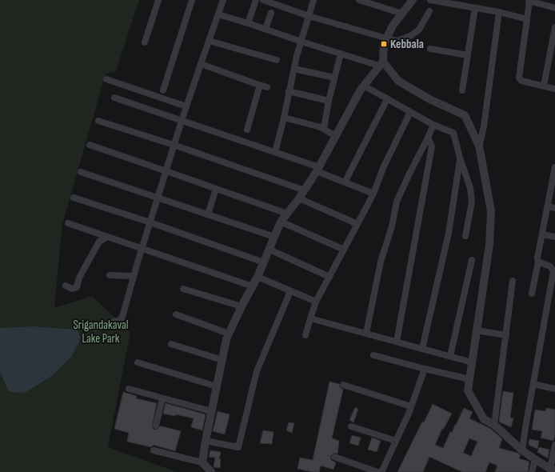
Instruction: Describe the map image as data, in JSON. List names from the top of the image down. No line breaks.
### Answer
{"parks":["Srigandakaval Lake Park"],"places":{"transit":["Kebbala"]}}
